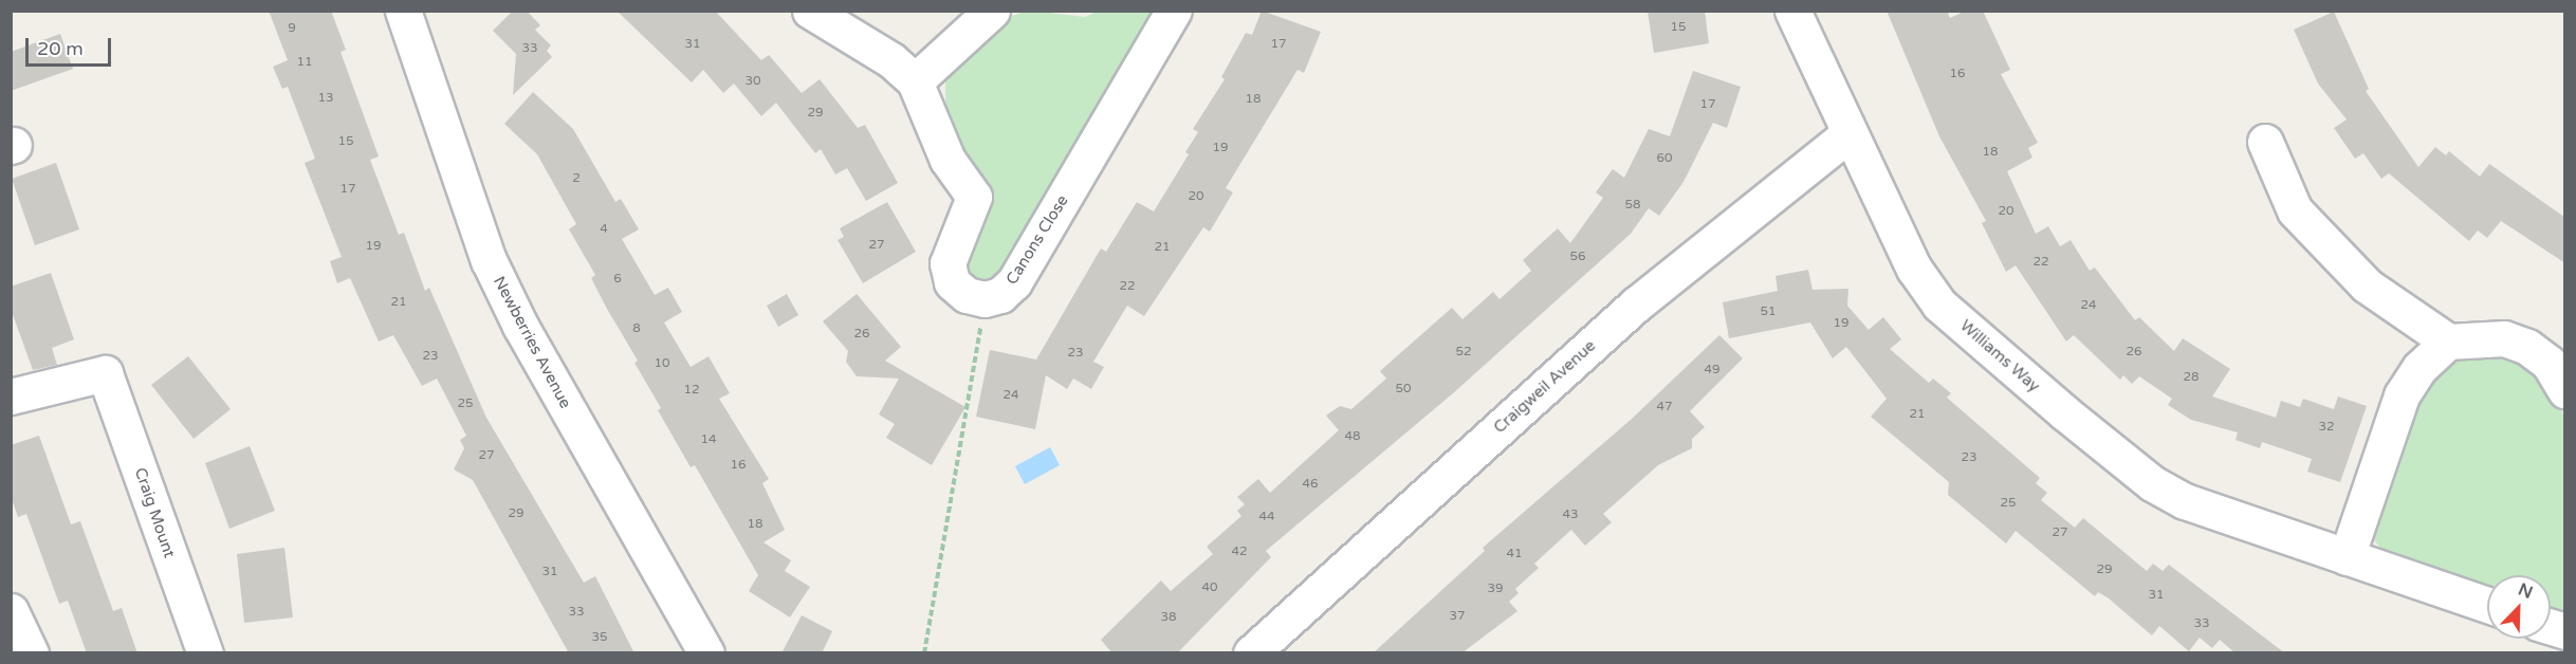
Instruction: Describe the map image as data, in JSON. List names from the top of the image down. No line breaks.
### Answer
{"streets":{"street":["Canons Close","Newberries Avenue","Williams Way","Craigweil Avenue","Craig Mount"]},"crossings":[["Williams Way","Craigweil Avenue"]],"house_numbers":["15","9","31","17","33","11","16","30","13","18","17","29","15","19","18","60","2","17","20","58","20","4","27","19","21","56","22","6","22","21","24","51","19","8","26","52","26","23","23","10","49","28","50","12","24","25","47","21","32","48","14","27","23","16","46","25","29","43","44","18","27","42","41","29","31","40","39","31","33","37","38","33","35"],"scale_bar":"20 m","north":"top right"}
